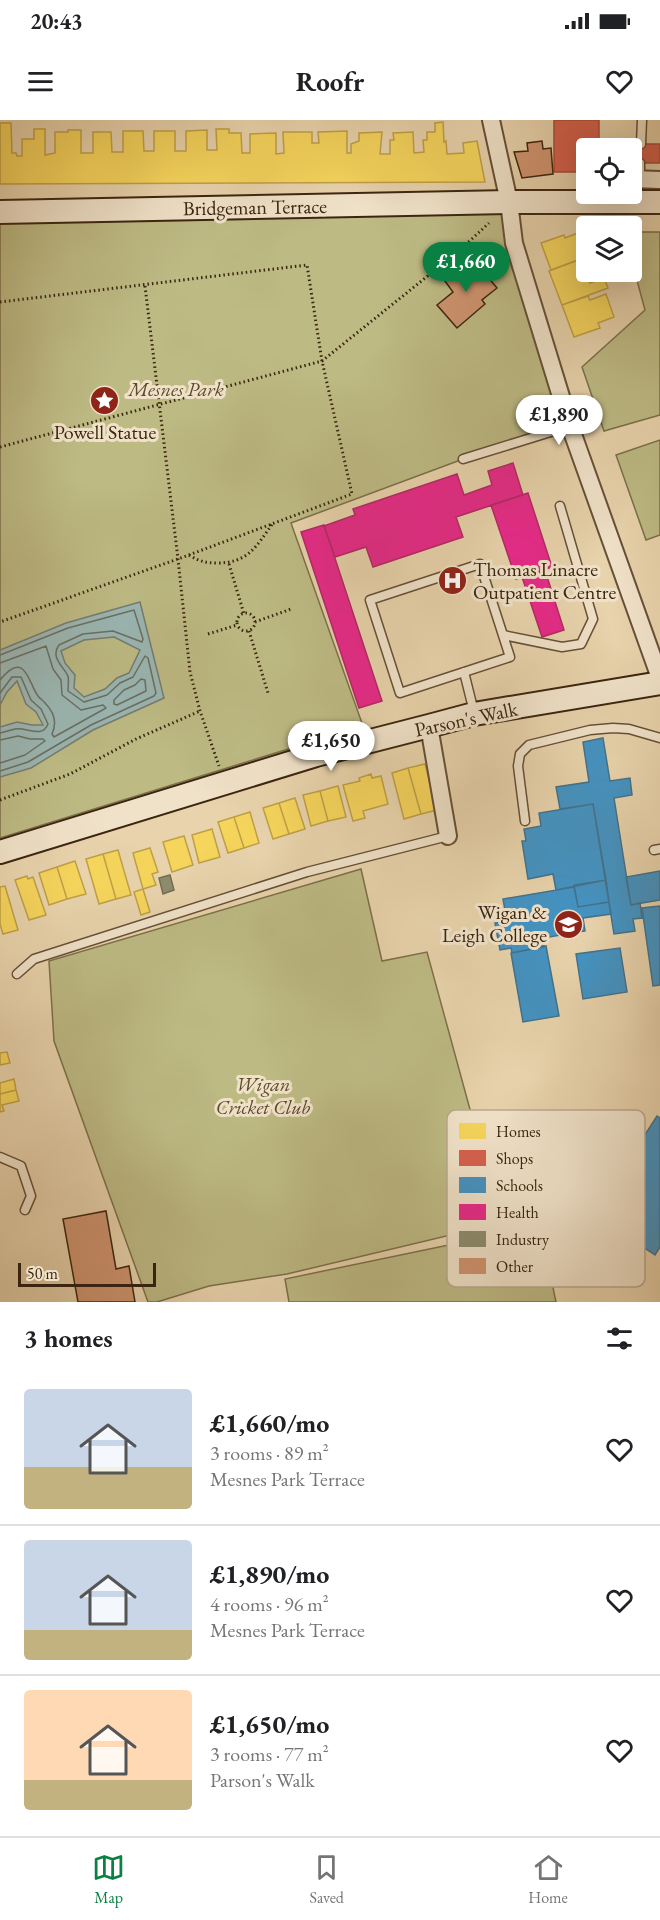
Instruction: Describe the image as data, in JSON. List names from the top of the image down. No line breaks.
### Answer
{"streets":{"main road":["Bridgeman Terrace","Parson's Walk"]},"parks":["Mesnes Park","Wigan Cricket Club"],"places":{"place":["Powell Statue"],"hospital":["Thomas Linacre Outpatient Centre"],"school or university":["Wigan & Leigh College"]},"legend":["Homes","Shops","Schools","Health","Industry","Other"],"scale_bar":"50 m","page":{"status":"20:43","header":"Roofr","price":["£1,660","£1,890","£1,650"],"scale":"50 m","heading":"3 homes","list":[{"name":"£1,660/mo","note":"3 rooms · 89 m² · Mesnes Park Terrace"},{"name":"£1,890/mo","note":"4 rooms · 96 m² · Mesnes Park Terrace"},{"name":"£1,650/mo","note":"3 rooms · 77 m² · Parson's Walk"}],"tabs":["Map","Saved","Home"]}}
